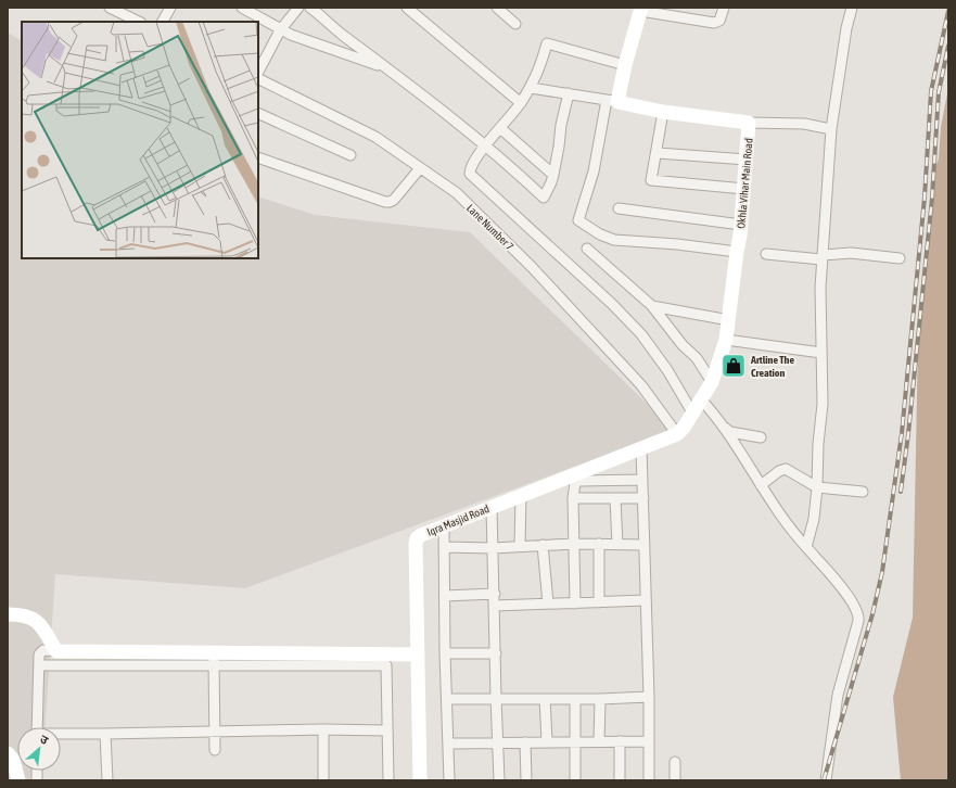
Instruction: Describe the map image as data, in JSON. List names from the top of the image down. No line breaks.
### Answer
{"streets":{"street":["Okhla Vihar Main Road","Lane Number 7","Iqra Masjid Road"]},"crossings":[["Okhla Vihar Main Road","Lane Number 7"],["Okhla Vihar Main Road","Iqra Masjid Road"],["Lane Number 7","Iqra Masjid Road"]],"places":{"shop":["Artline The Creation"]},"north":"top right"}
